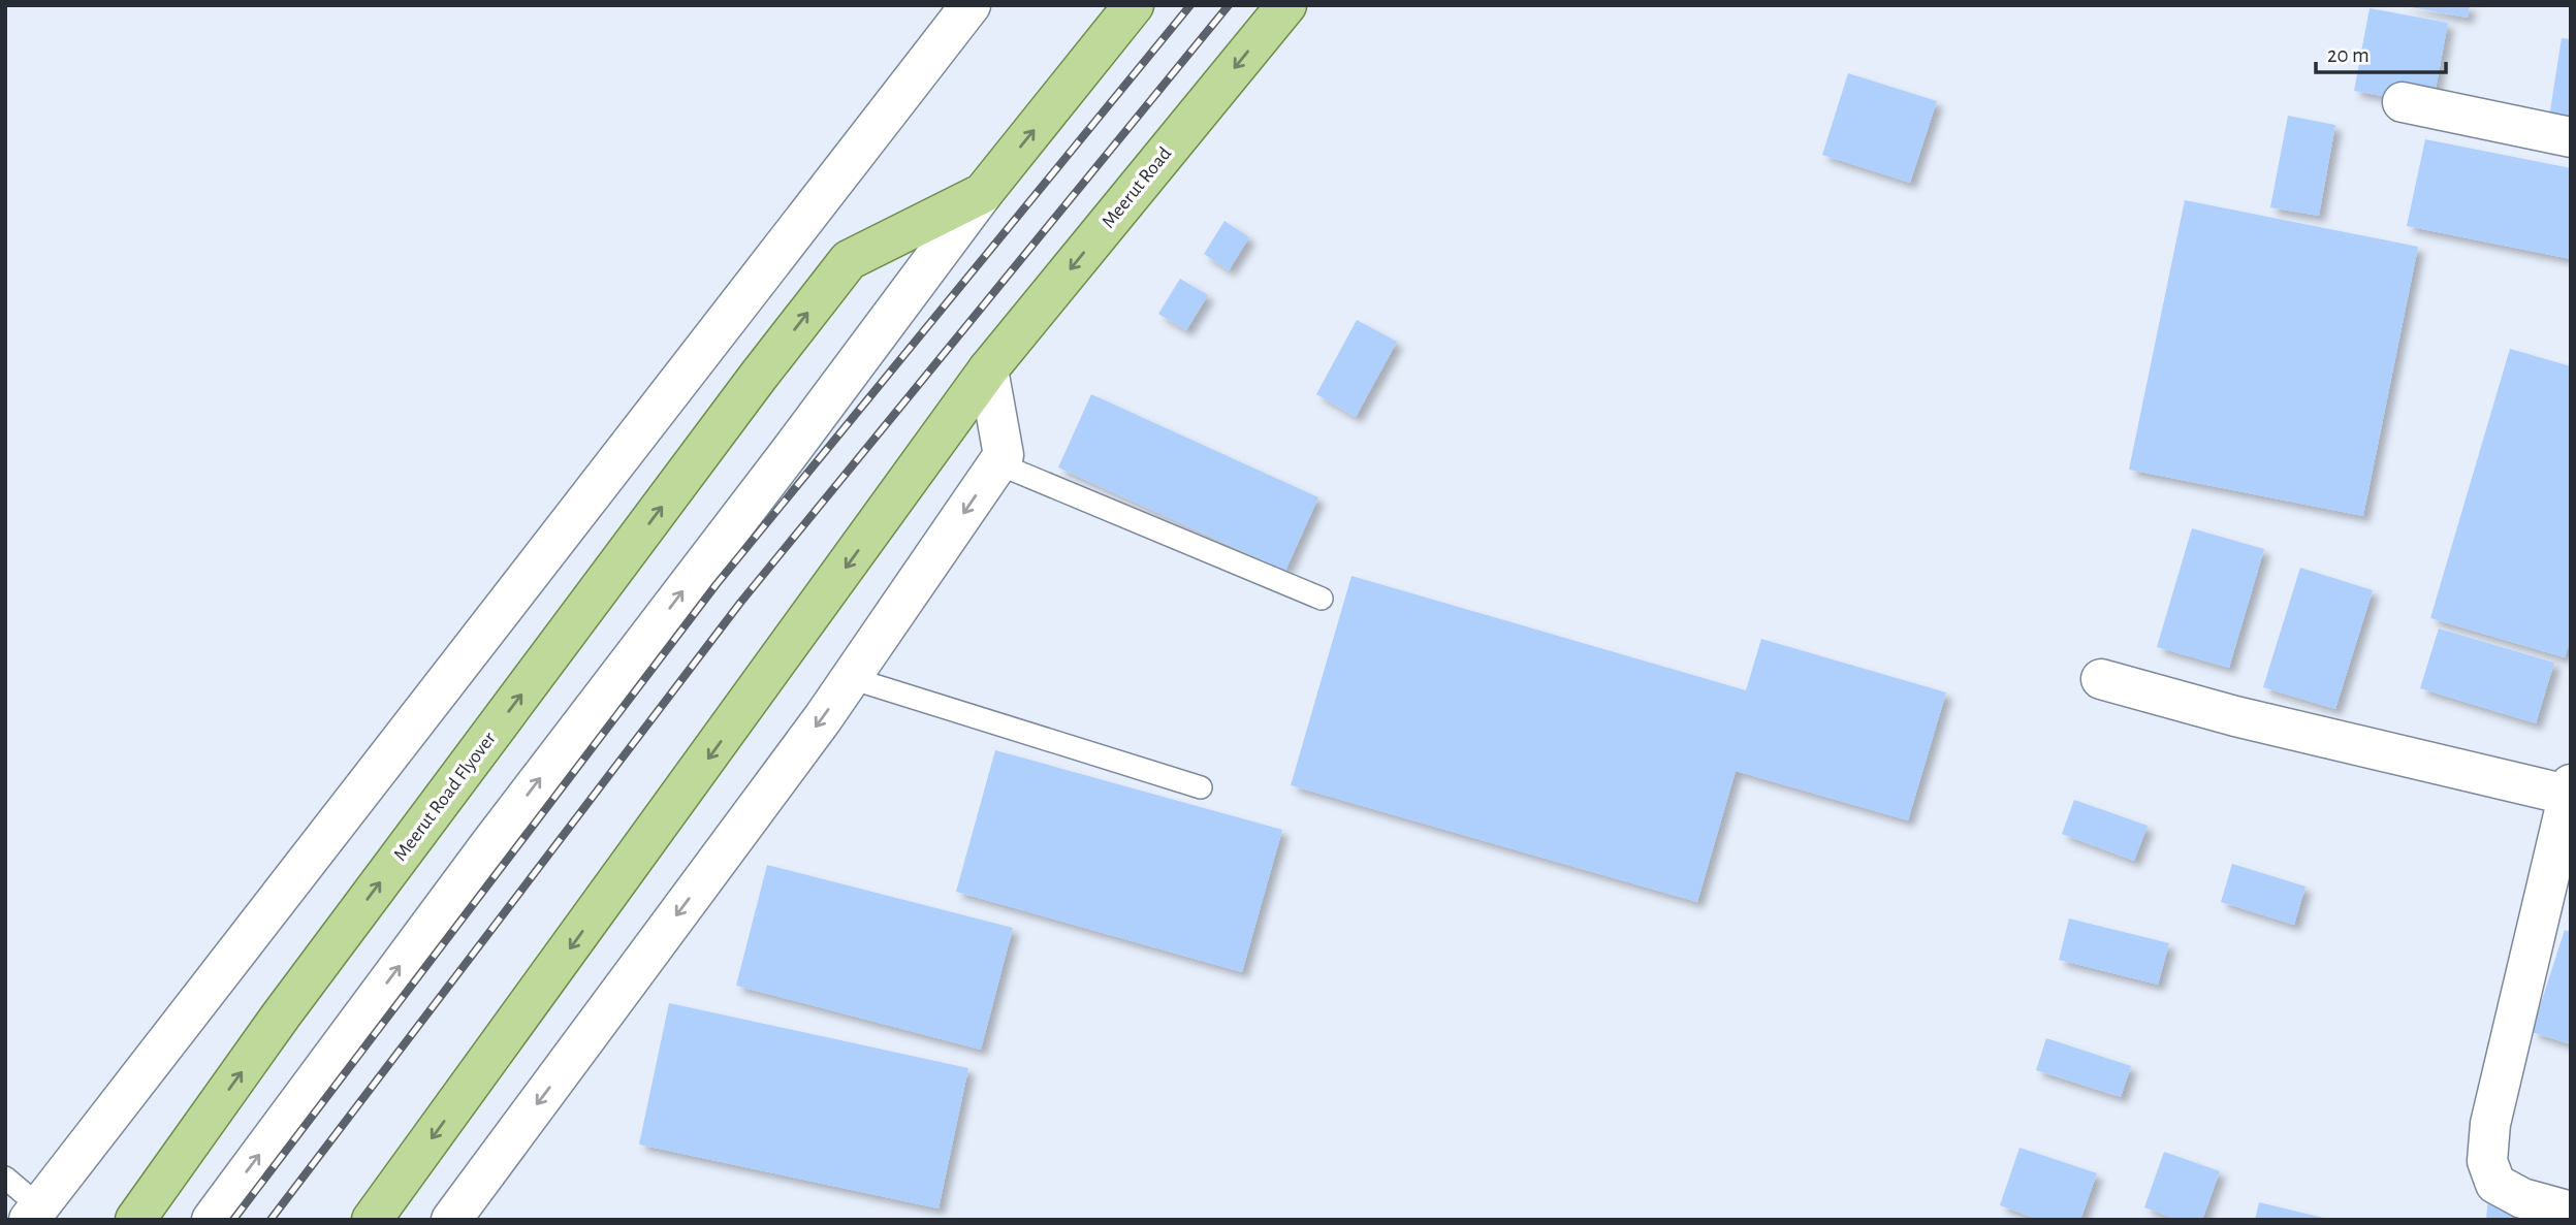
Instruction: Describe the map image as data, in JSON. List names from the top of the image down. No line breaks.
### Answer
{"streets":{"main road":["Meerut Road","Meerut Road Flyover"]},"one_way":["Meerut Road","Meerut Road Flyover"],"scale_bar":"20 m"}
